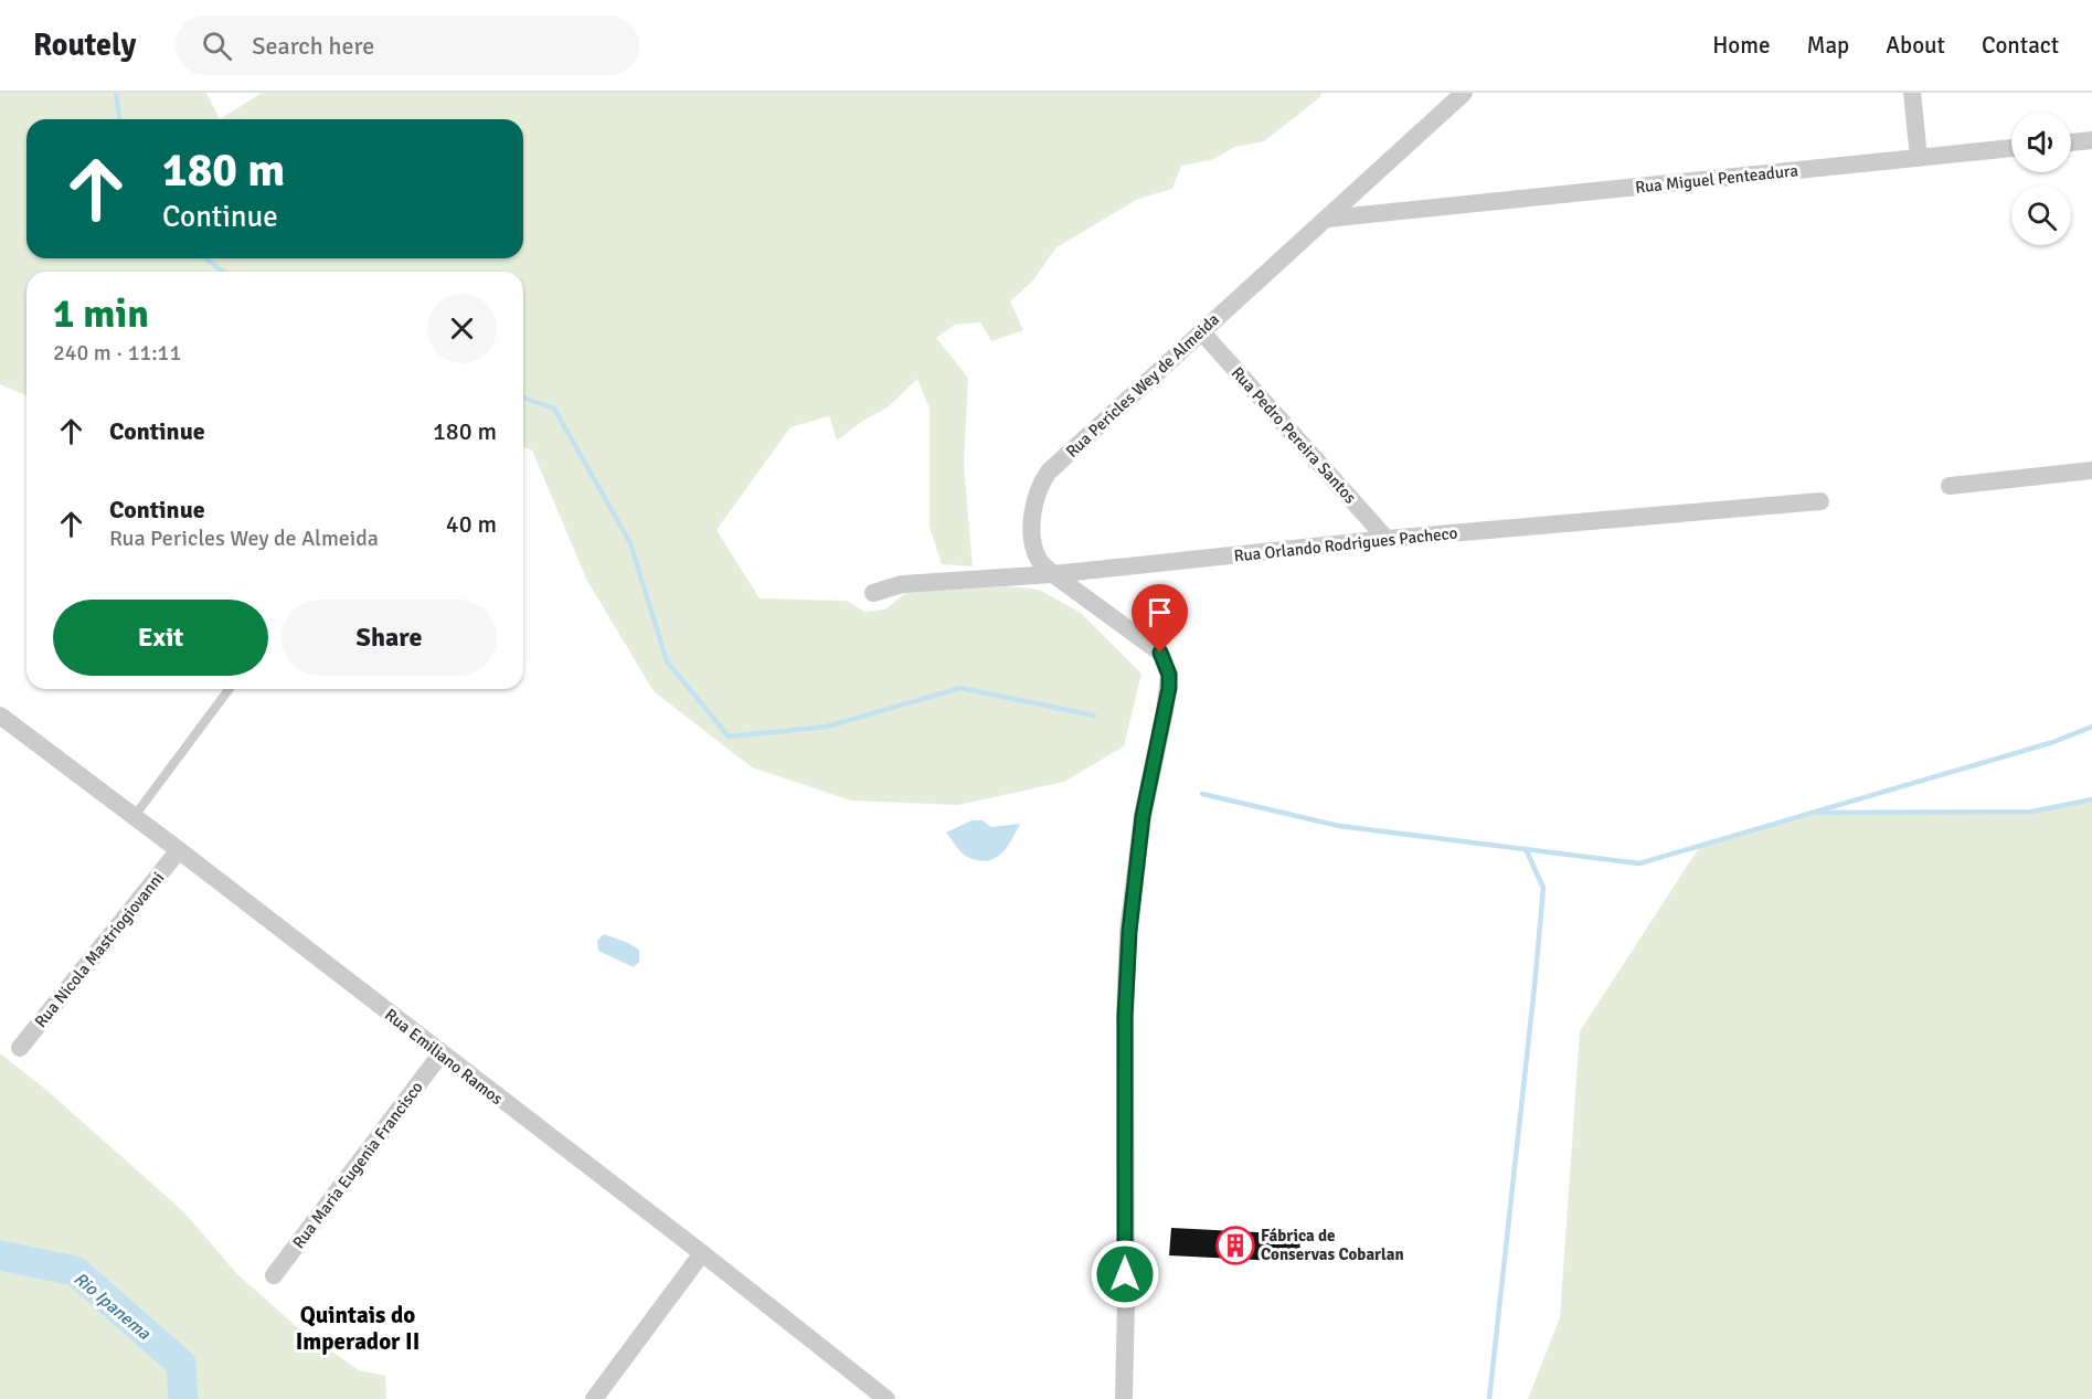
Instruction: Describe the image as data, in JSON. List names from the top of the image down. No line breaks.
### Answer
{"streets":{"street":["Rua Miguel Penteadura","Rua Pericles Wey de Almeida","Rua Pedro Pereira Santos","Rua Orlando Rodrigues Pacheco","Rua Nicola Mastriogiovanni","Rua Emiliano Ramos","Rua Maria Eugenia Francisco"]},"crossings":[["Rua Miguel Penteadura","Rua Pericles Wey de Almeida"],["Rua Pericles Wey de Almeida","Rua Pedro Pereira Santos"],["Rua Pericles Wey de Almeida","Rua Orlando Rodrigues Pacheco"],["Rua Pedro Pereira Santos","Rua Orlando Rodrigues Pacheco"],["Rua Nicola Mastriogiovanni","Rua Emiliano Ramos"],["Rua Emiliano Ramos","Rua Maria Eugenia Francisco"]],"districts":["Quintais do Imperador II"],"water":["Rio Ipanema"],"places":{"building":["Fábrica de Conservas Cobarlan"]},"page":{"header":"Routely","search":"Search here","nav":["Home","Map","About","Contact"],"turn":["180 m","Continue"],"heading":["1 min","240 m · 11:11"],"list":[{"name":"Continue","value":"180 m"},{"name":"Continue","note":"Rua Pericles Wey de Almeida","value":"40 m"}],"buttons":["Exit","Share"]}}
